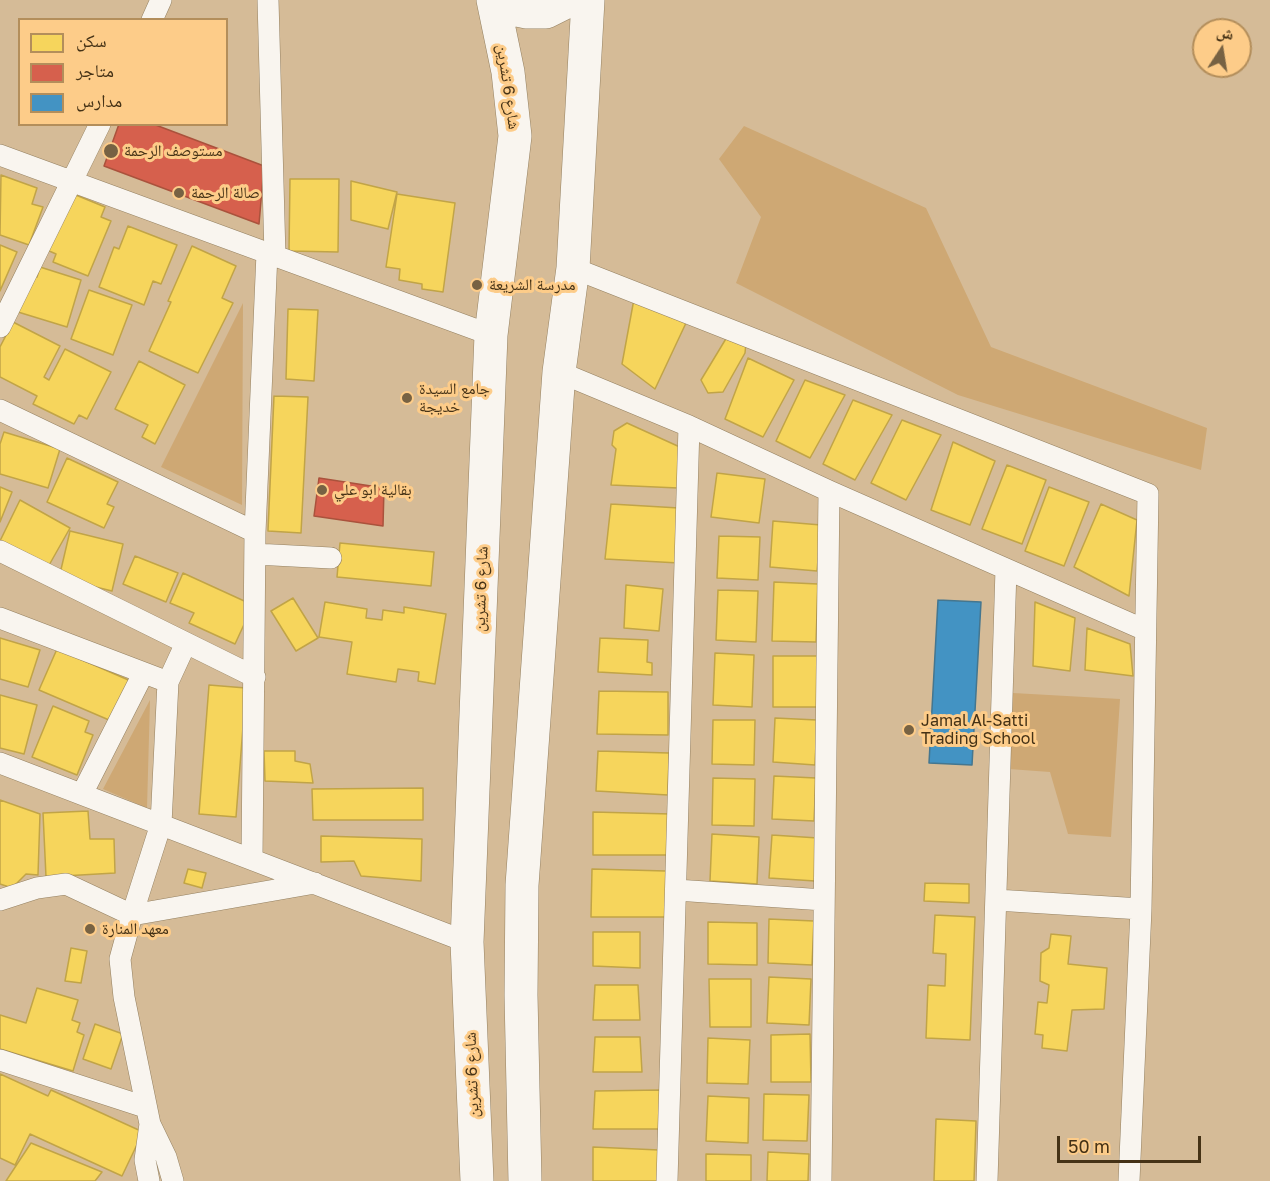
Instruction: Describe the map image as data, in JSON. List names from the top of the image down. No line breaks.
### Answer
{"streets":{"main road":["شارع 6 تشرين"]},"places":["مستوصف الرحمة","صالة الرحمة","مدرسة الشريعة","جامع السيدة خديجة","بقالية ابو علي","Jamal Al-Satti Trading School","معهد المنارة"],"legend":["سكن","متاجر","مدارس"],"scale_bar":"50 m","north":"top"}
